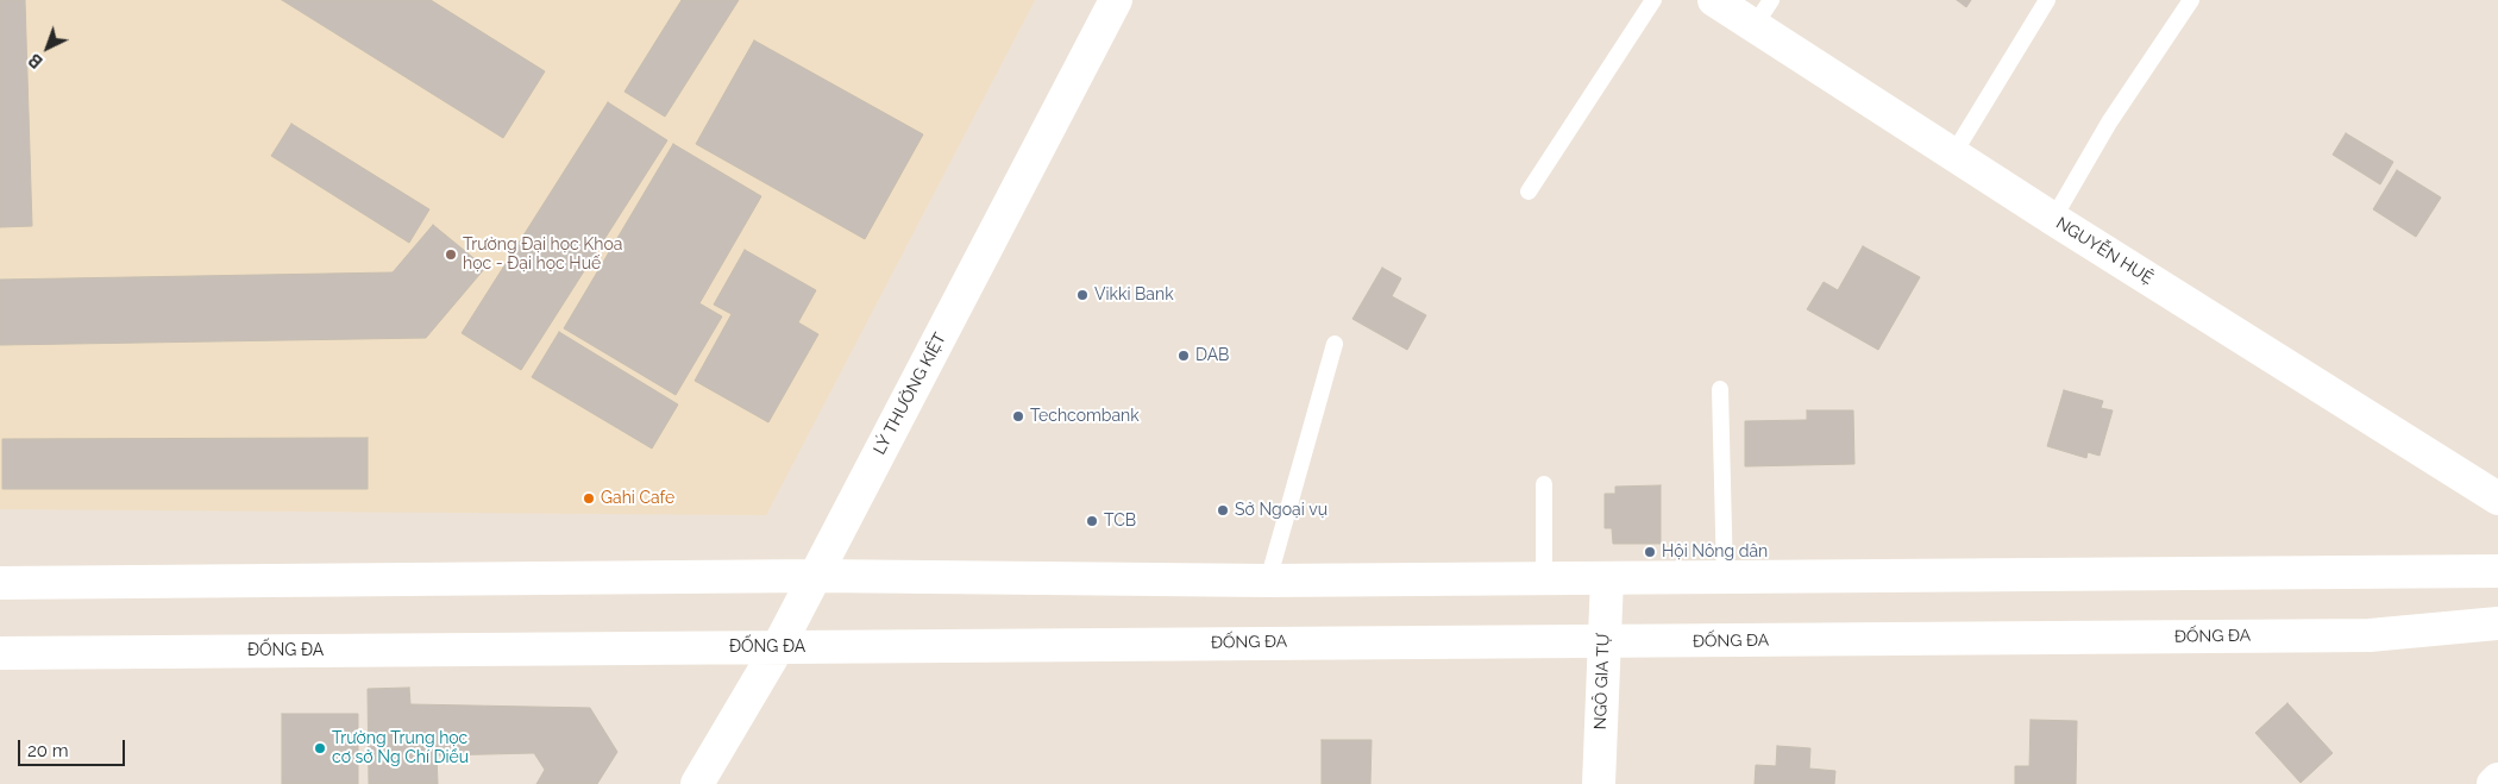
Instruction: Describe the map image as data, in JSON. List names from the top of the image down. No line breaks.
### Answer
{"streets":{"street":["NGUYỄN HUỆ","LÝ THƯỜNG KIỆT","ĐỐNG ĐA","NGÔ GIA TỰ"]},"crossings":[["LÝ THƯỜNG KIỆT","ĐỐNG ĐA"],["ĐỐNG ĐA","NGÔ GIA TỰ"]],"places":["Trường Đại học Khoa học - Đại học Huế","Vikki Bank","DAB","Techcombank","Gahi Cafe","Sở Ngoại vụ","TCB","Hội Nông dân","Trường Trung học cơ sở Ng Chí Diểu"],"scale_bar":"20 m","north":"bottom left"}
